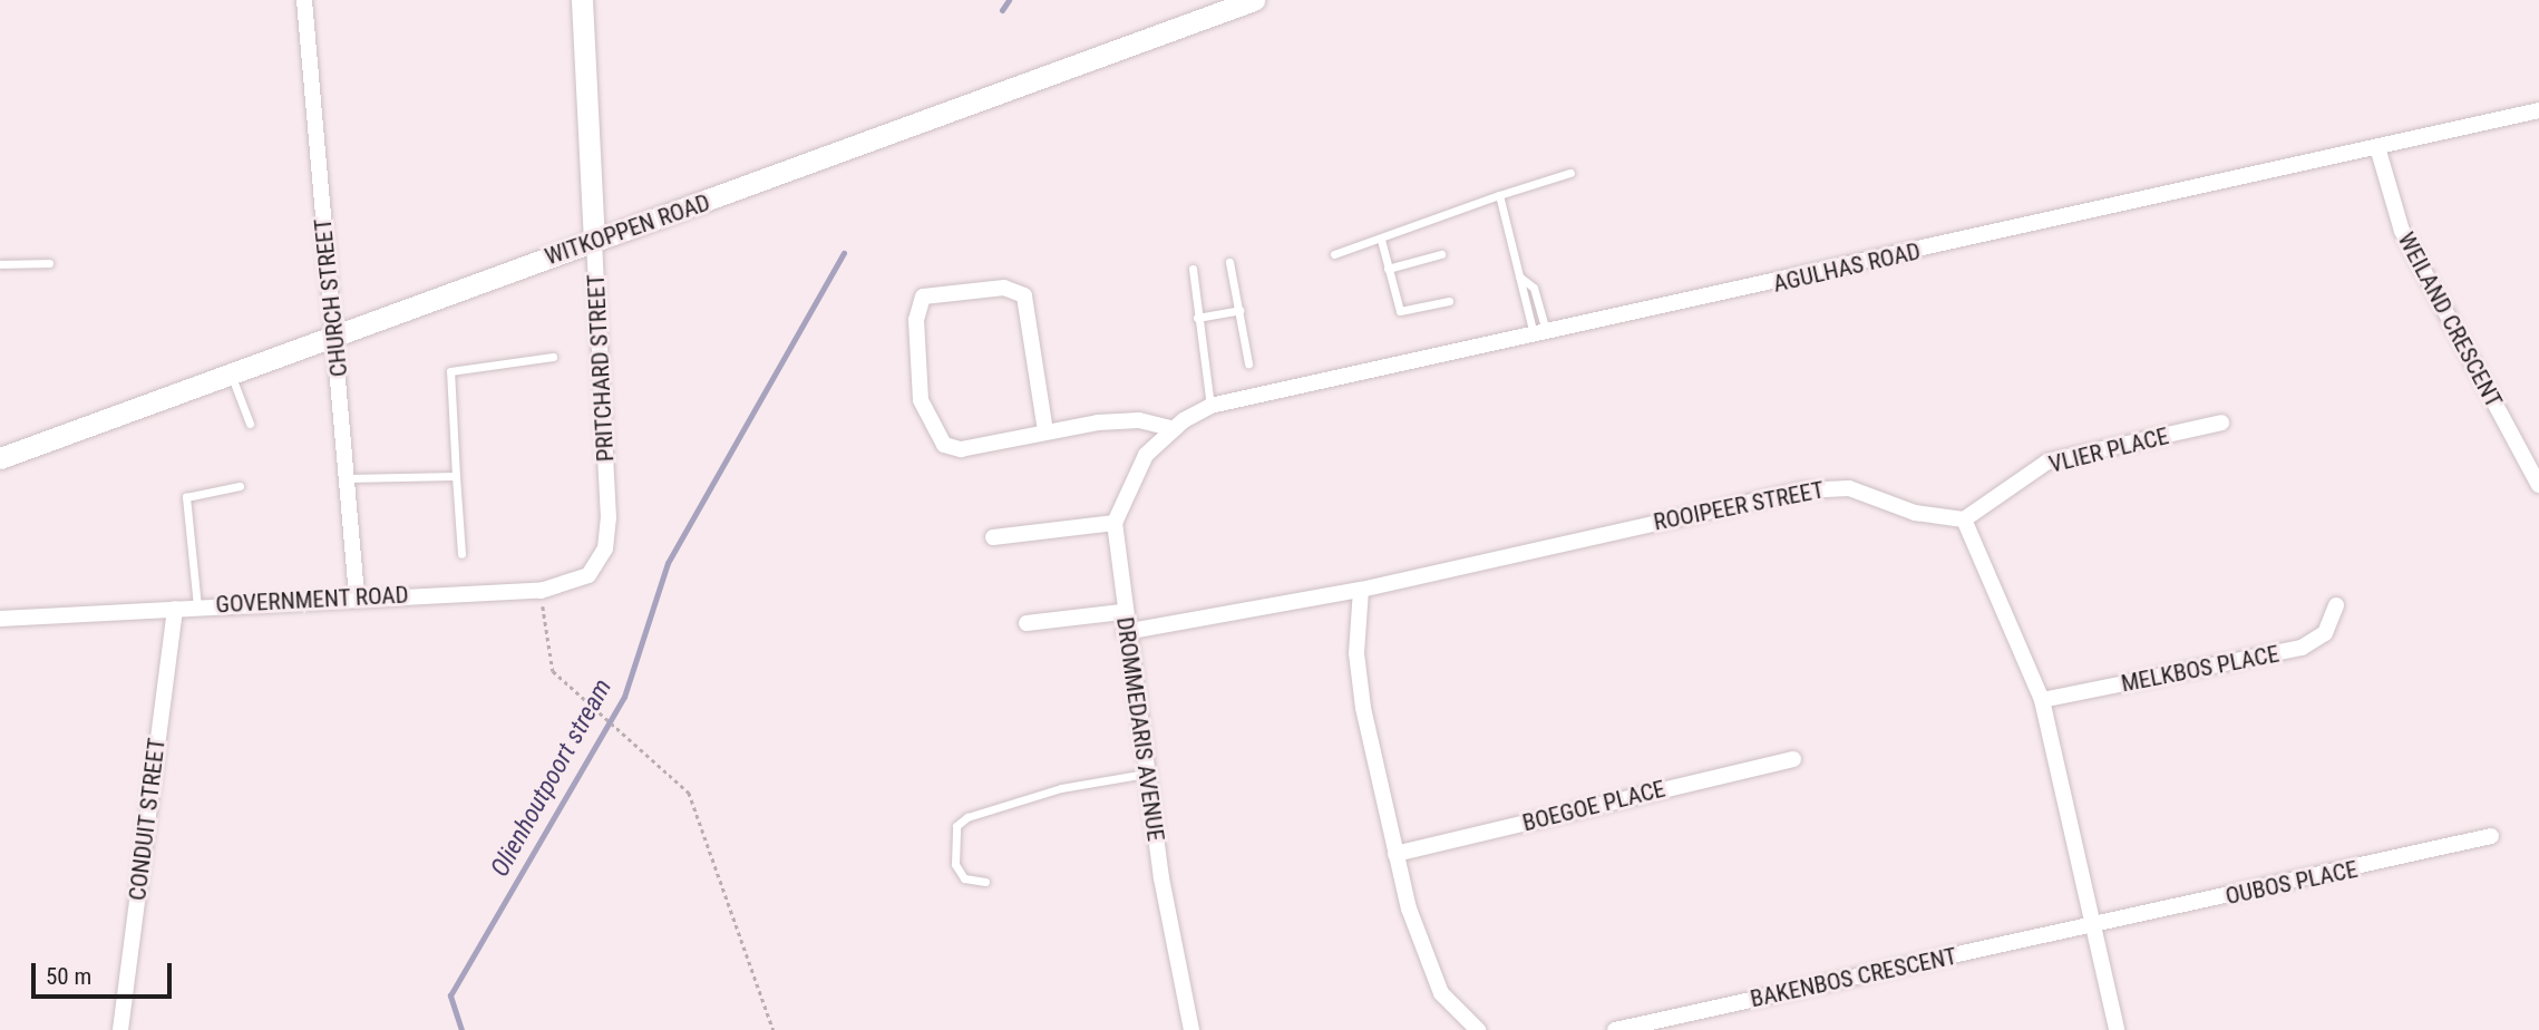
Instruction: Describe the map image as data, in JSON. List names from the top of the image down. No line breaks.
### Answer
{"streets":{"main road":["WITKOPPEN ROAD","PRITCHARD STREET"],"street":["AGULHAS ROAD","CHURCH STREET","WEILAND CRESCENT","VLIER PLACE","ROOIPEER STREET","GOVERNMENT ROAD","MELKBOS PLACE","DROMMEDARIS AVENUE","BOEGOE PLACE","CONDUIT STREET","OUBOS PLACE","BAKENBOS CRESCENT"]},"crossings":[["WITKOPPEN ROAD","CHURCH STREET"],["WITKOPPEN ROAD","PRITCHARD STREET"],["AGULHAS ROAD","WEILAND CRESCENT"],["AGULHAS ROAD","DROMMEDARIS AVENUE"],["CHURCH STREET","GOVERNMENT ROAD"],["PRITCHARD STREET","GOVERNMENT ROAD"],["VLIER PLACE","ROOIPEER STREET"],["ROOIPEER STREET","DROMMEDARIS AVENUE"],["GOVERNMENT ROAD","CONDUIT STREET"],["OUBOS PLACE","BAKENBOS CRESCENT"]],"water":["Olienhoutpoort stream"],"scale_bar":"50 m"}
